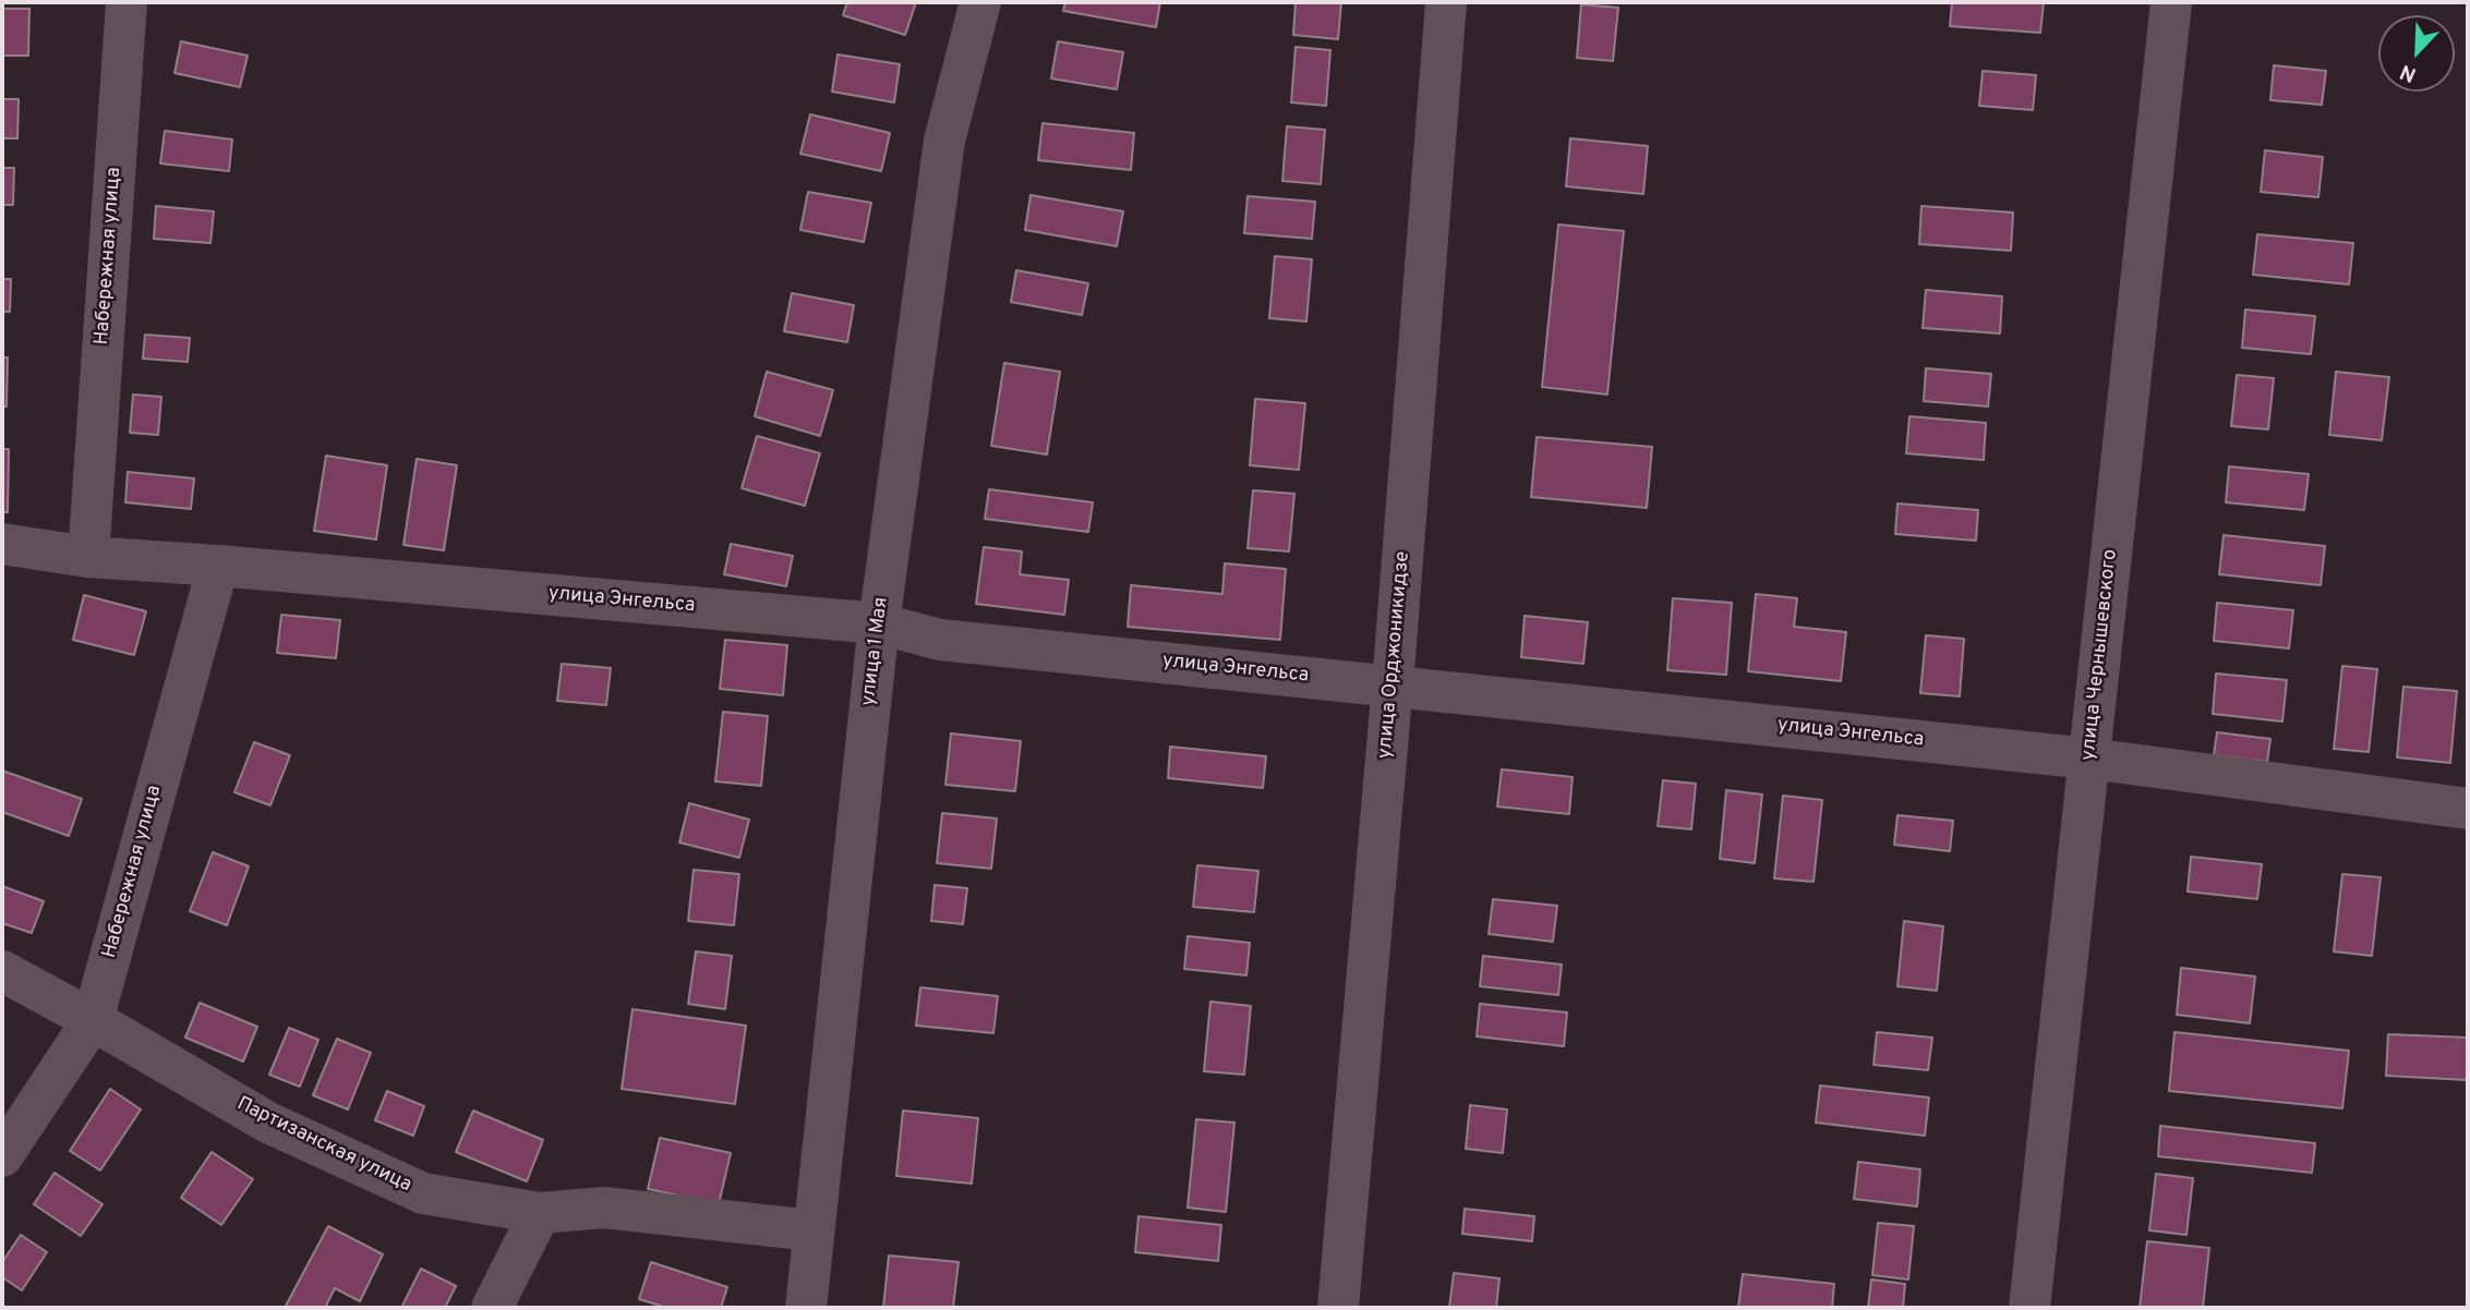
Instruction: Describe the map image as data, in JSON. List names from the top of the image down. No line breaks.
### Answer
{"streets":{"street":["Набережная улица","улица Энгельса","улица 1 Мая","улица Орджоникидзе","улица Чернышевского","Партизанская улица"]},"crossings":[["Набережная улица","улица Энгельса"],["Набережная улица","Партизанская улица"],["улица Энгельса","улица 1 Мая"],["улица Энгельса","улица Орджоникидзе"],["улица Энгельса","улица Чернышевского"],["улица 1 Мая","Партизанская улица"]],"north":"bottom left"}
